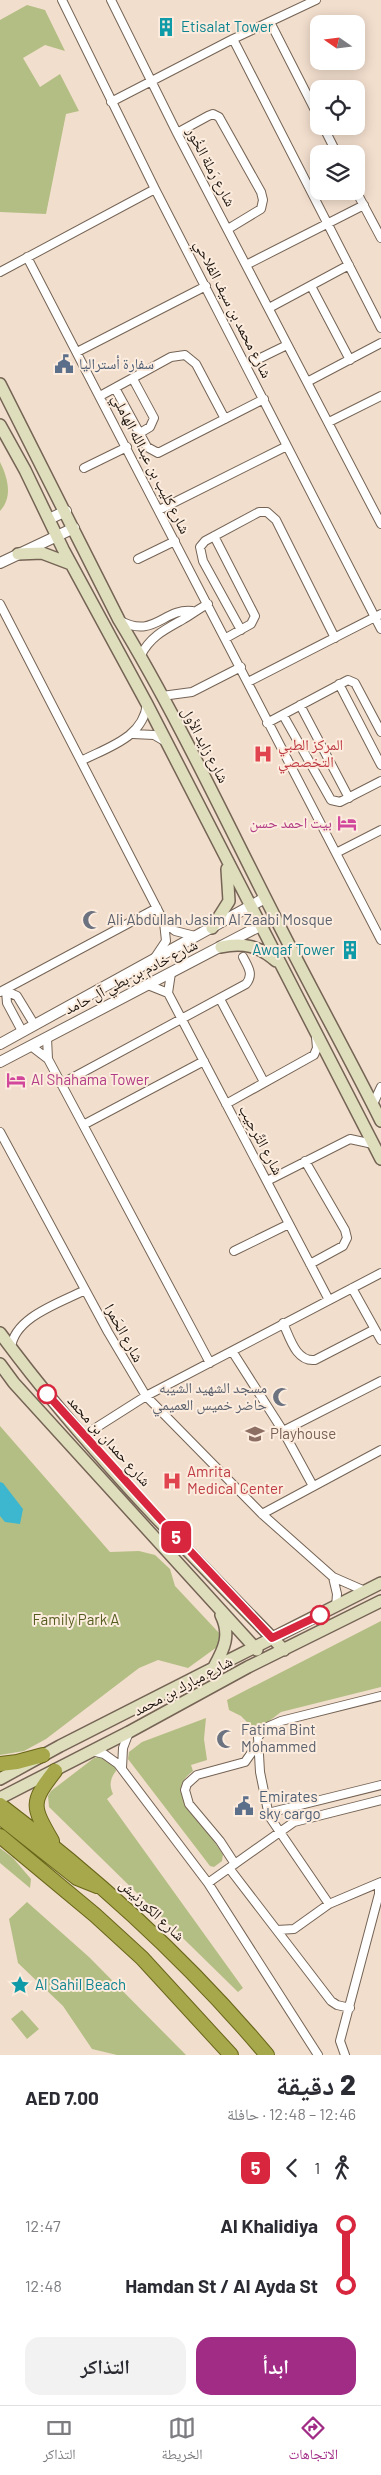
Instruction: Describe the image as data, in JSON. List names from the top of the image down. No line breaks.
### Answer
{"streets":{"highway":["شارع الكورنيش"],"main road":["شارع زايد الأول","شارع حمدان بن محمد","شارع مبارك بن محمد"],"street":["شارع رَملة الخُور","شارع محمد بن سيف الفلاحي","شارع كليب بن عبدالله الهاملي","شارع خادم بن بطي آل حامد","شارع التَّرحِيب","شارع الحَمرا"]},"crossings":[["شارع زايد الأول","شارع خادم بن بطي آل حامد"],["شارع الحَمرا","شارع مبارك بن محمد"],["شارع حمدان بن محمد","شارع مبارك بن محمد"]],"parks":["Family Park A"],"places":{"building":["Etisalat Tower","Awqaf Tower"],"public building":["سفارة أستراليا","Emirates sky cargo"],"hospital":["المركز الطبي التخصصي","Amrita Medical Center"],"hotel":["بيت احمد حسن","Al Shahama Tower"],"mosque":["Ali Abdullah Jasim Al Zaabi Mosque","مسجد الشهيد الشيبه حاضر خميس العميمي","Fatima Bint Mohammed"],"school or university":["Playhouse"],"place":["Al Sahil Beach"]},"lines":["bus line 5"],"north":"left","page":{"on_map":"5","heading":["2 دقيقة","12:46 – 12:48 · حافلة","AED 7.00"],"legs":["1","5"],"list":[{"name":"Al Khalidiya","value":"12:47"},{"name":"Hamdan St / Al Ayda St","value":"12:48"}],"buttons":["ابدأ","التذاكر"],"tabs":["الاتجاهات","الخريطة","التذاكر"]}}
